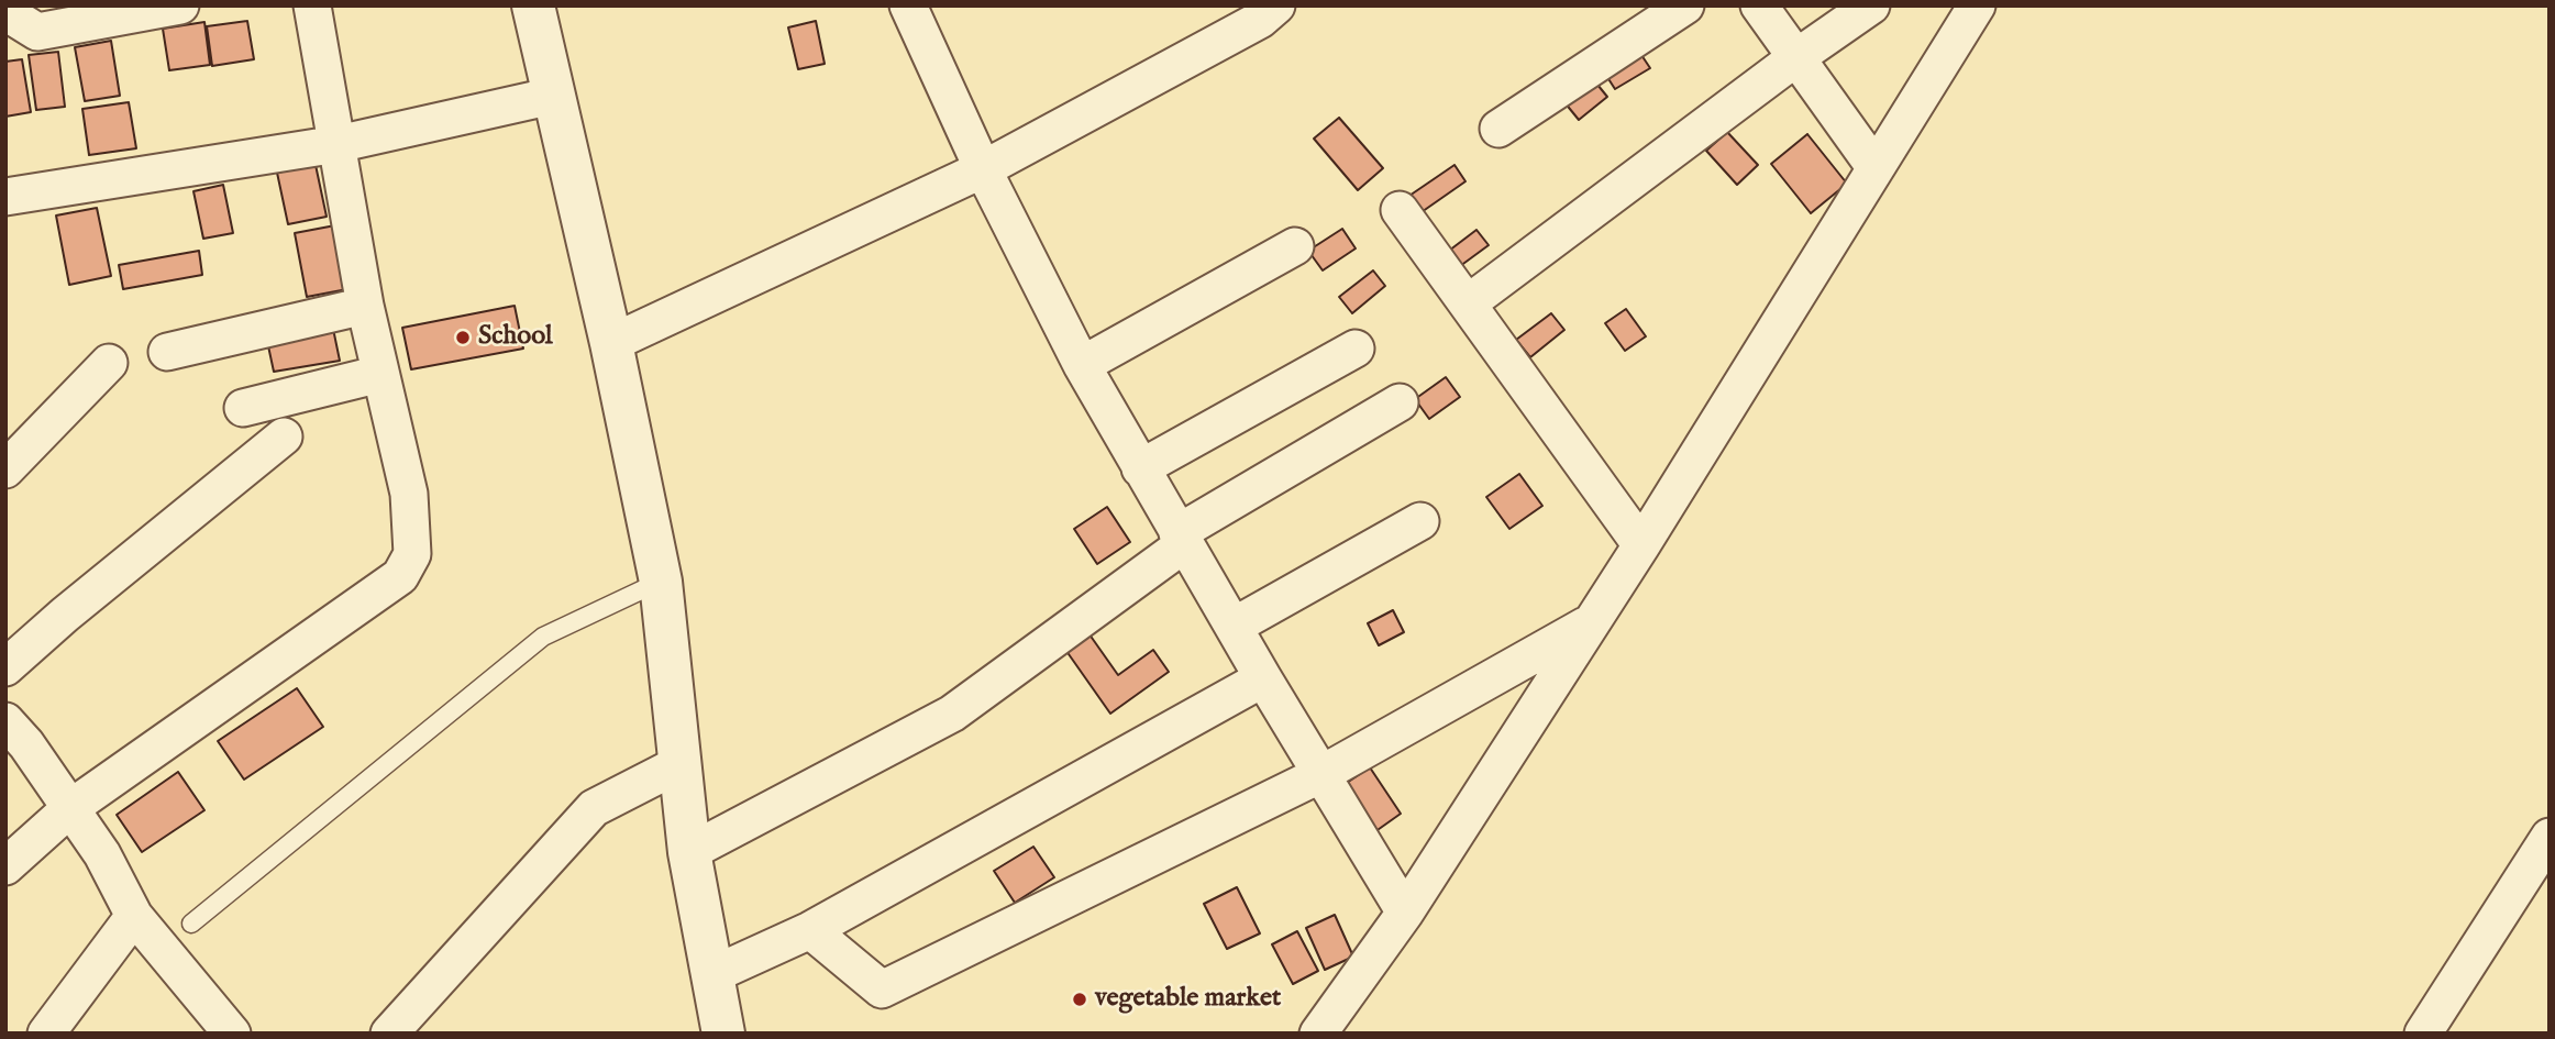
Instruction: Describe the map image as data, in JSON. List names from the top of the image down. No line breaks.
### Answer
{"places":["School","vegetable market"]}
